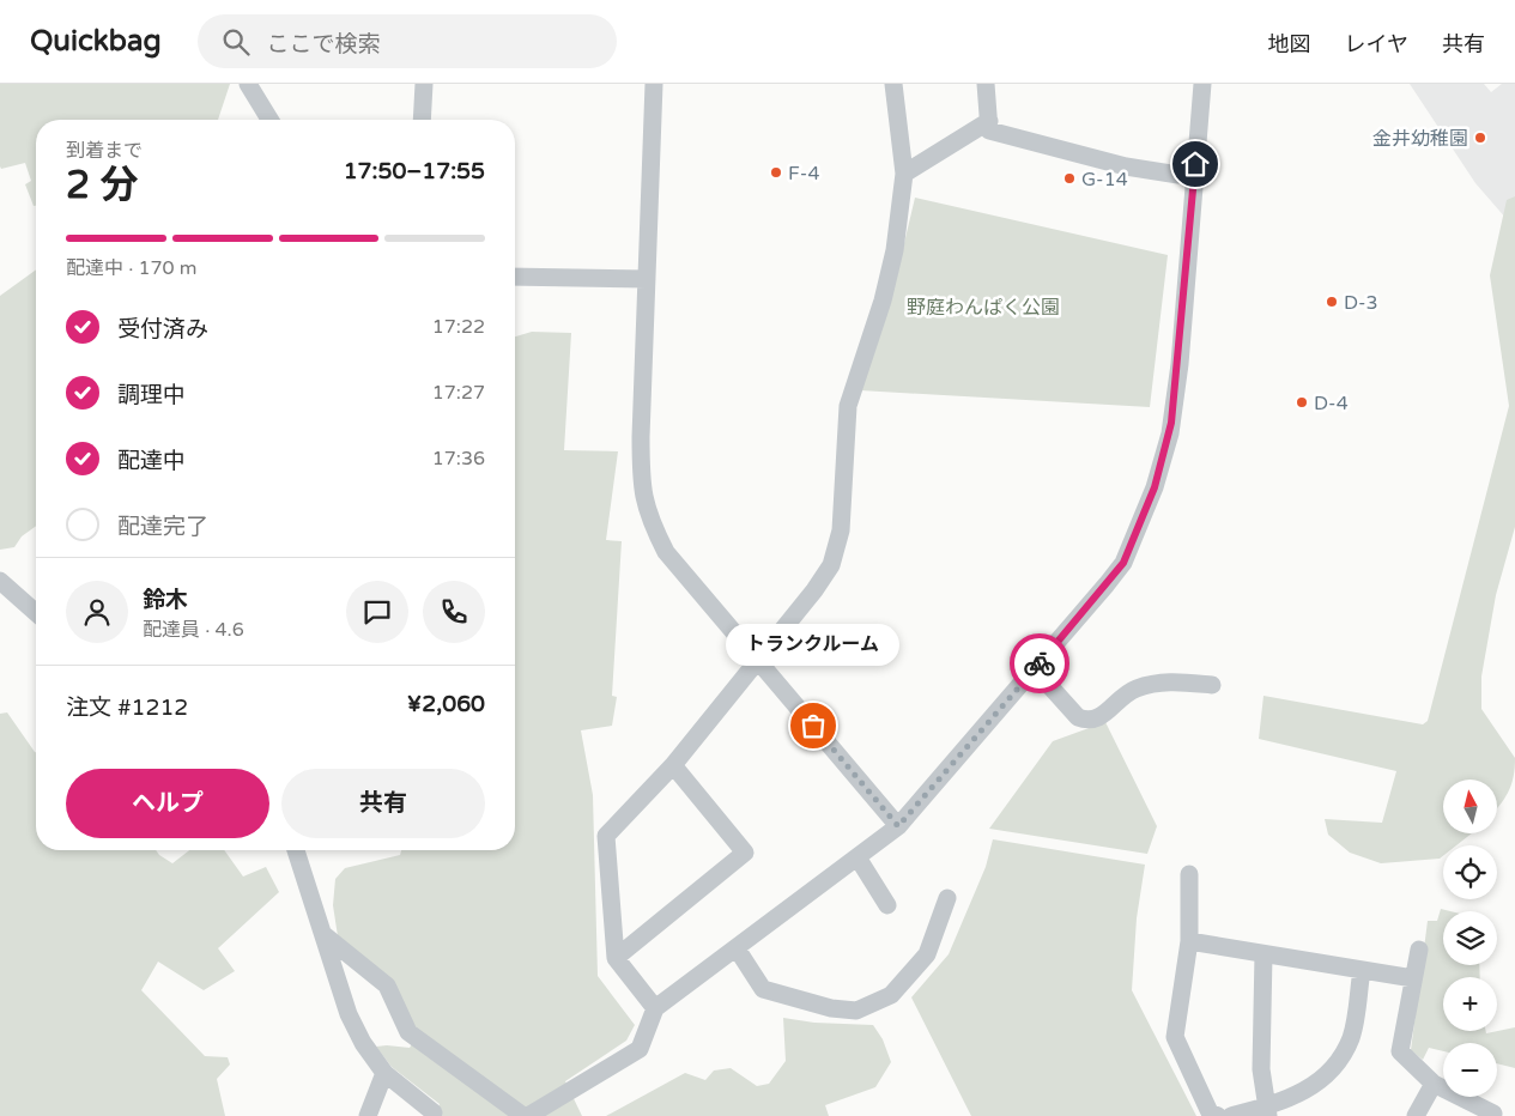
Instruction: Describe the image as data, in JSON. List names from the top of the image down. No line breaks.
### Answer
{"parks":["野庭わんぱく公園"],"places":["金井幼稚園","F-4","G-14","D-3","D-4","トランクルーム"],"north":"top","page":{"header":"Quickbag","search":"ここで検索","nav":["地図","レイヤ","共有"],"heading":["2 分","到着まで","17:50–17:55"],"panel":["鈴木","配達員 · 4.6","注文 #1212","¥2,060"],"bar":"配達中 · 170 m","list":[["受付済み","17:22"],["調理中","17:27"],["配達中","17:36"],"配達完了"],"bubble":"トランクルーム","buttons":["ヘルプ","共有"],"map_buttons":["+","−"]}}
